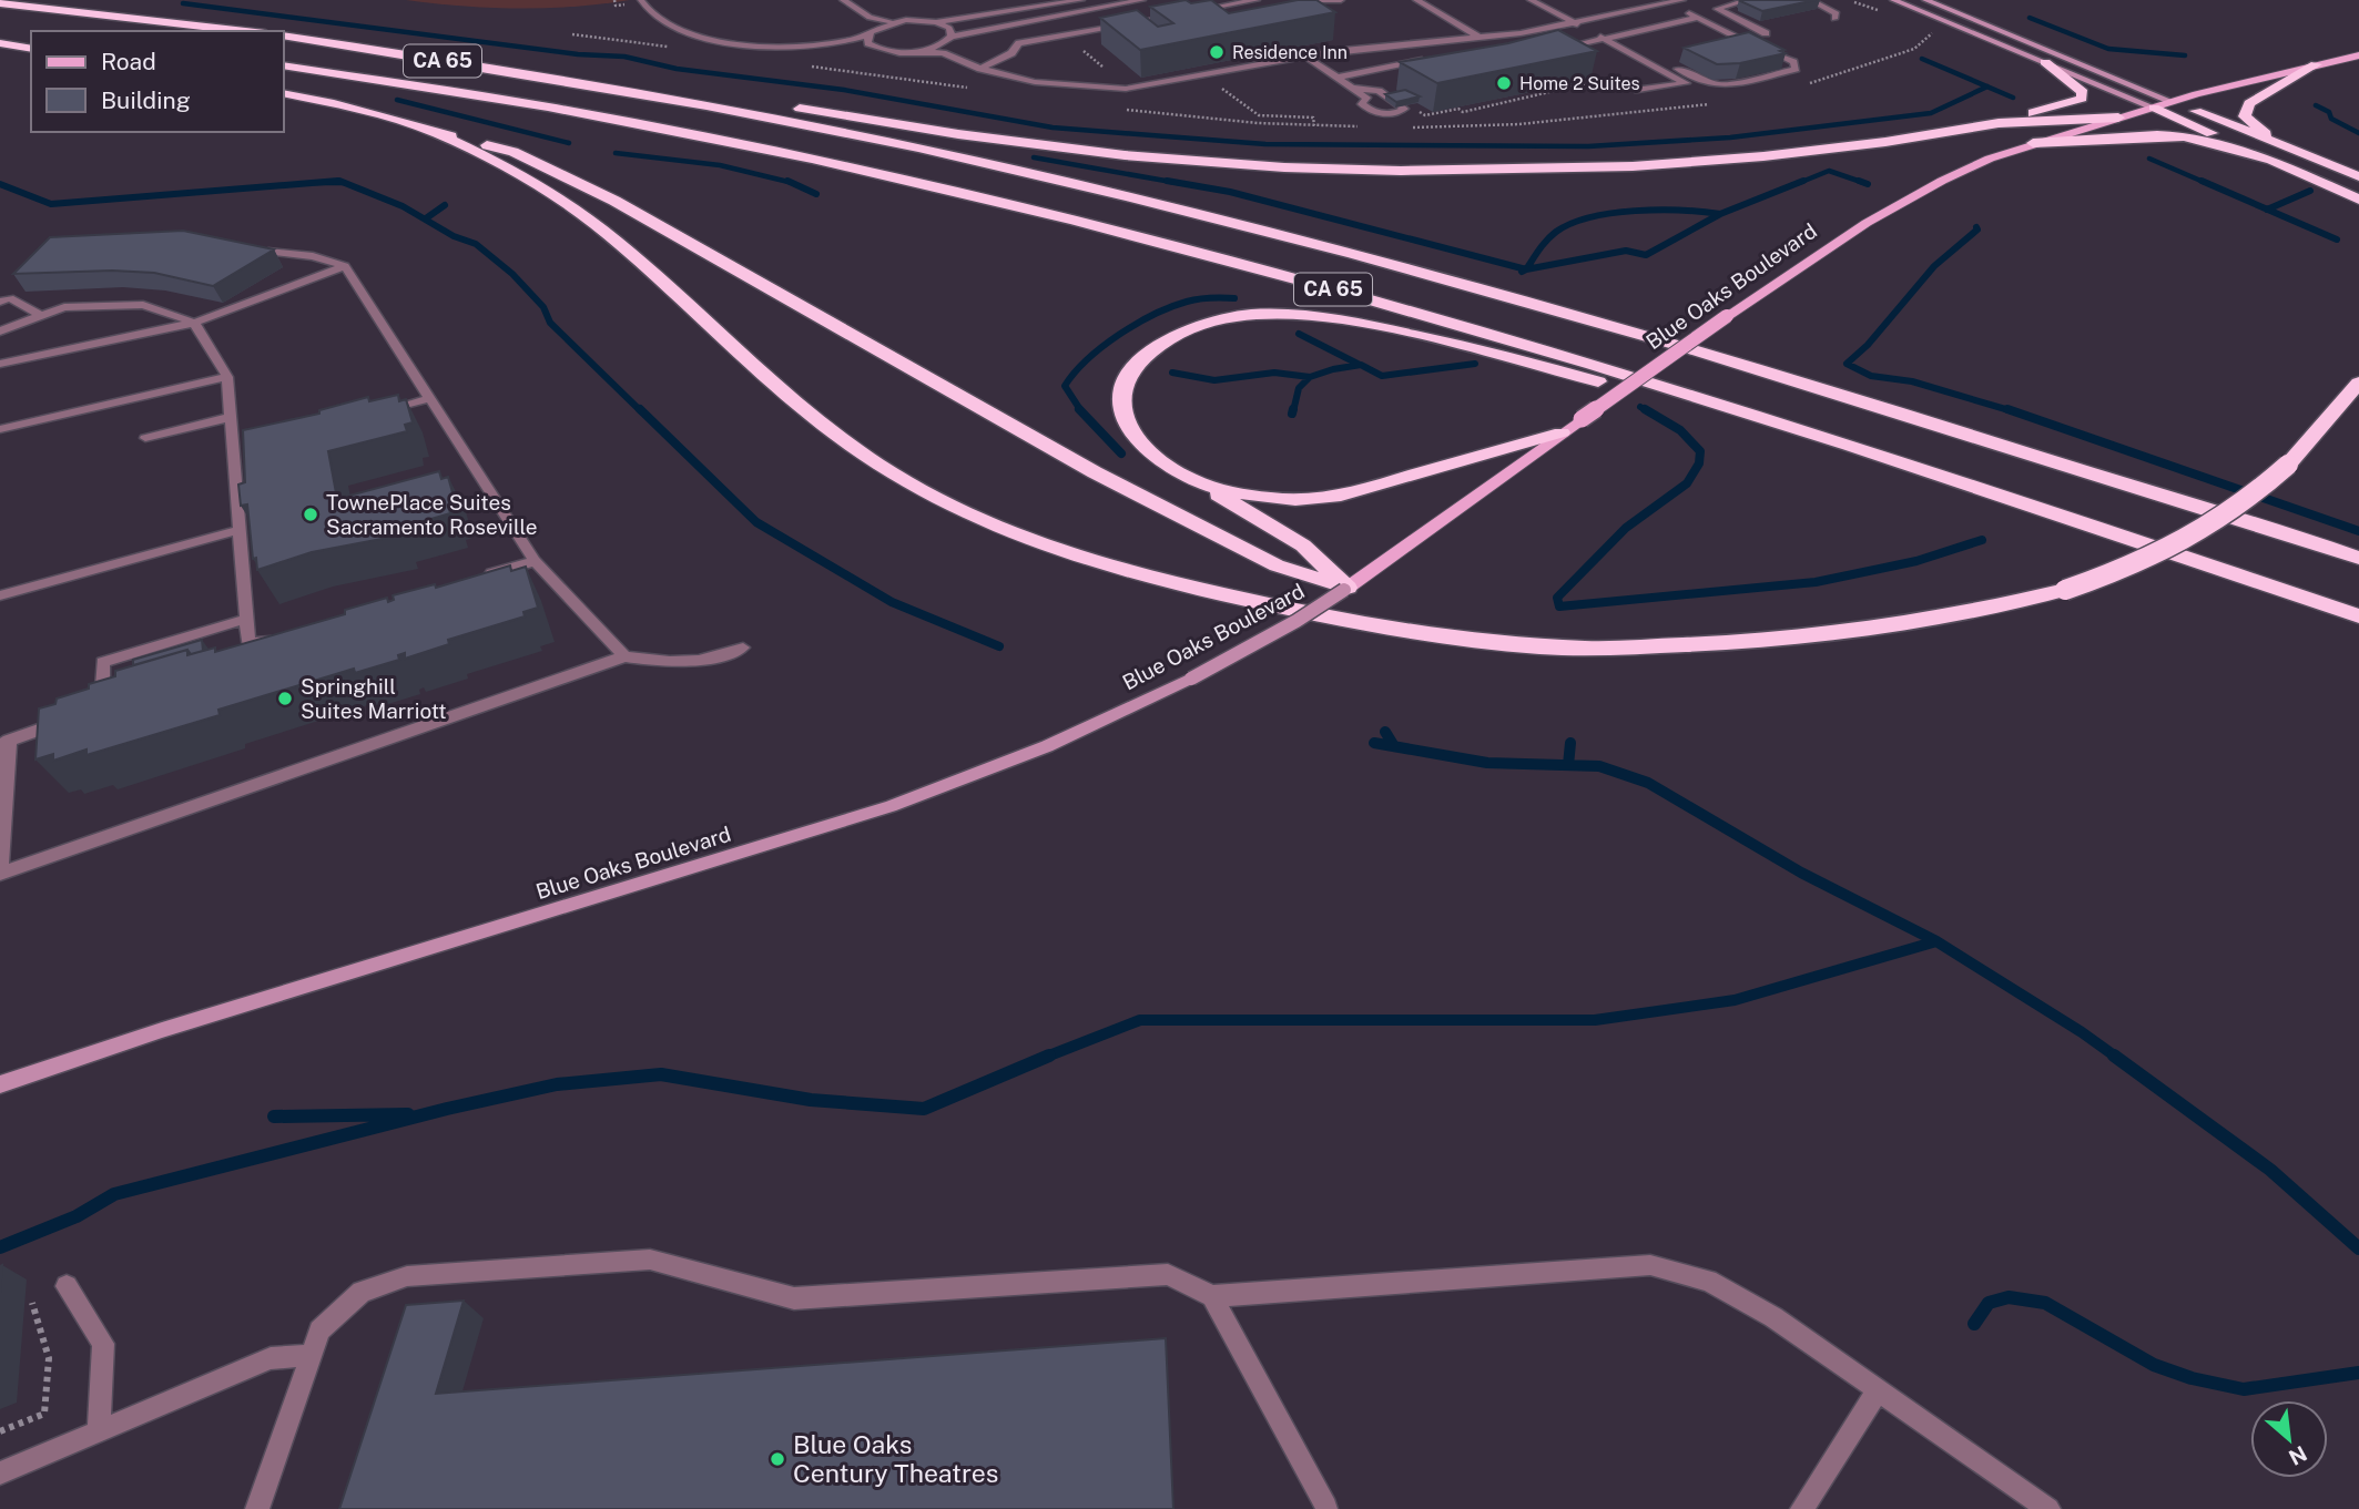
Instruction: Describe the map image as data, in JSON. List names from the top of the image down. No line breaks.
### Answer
{"streets":{"highway":["CA 65"],"main road":["Blue Oaks Boulevard"]},"places":["Residence Inn","Home 2 Suites","TownePlace Suites Sacramento Roseville","Springhill Suites Marriott","Blue Oaks Century Theatres"],"legend":["Road","Building"],"north":"bottom right"}
